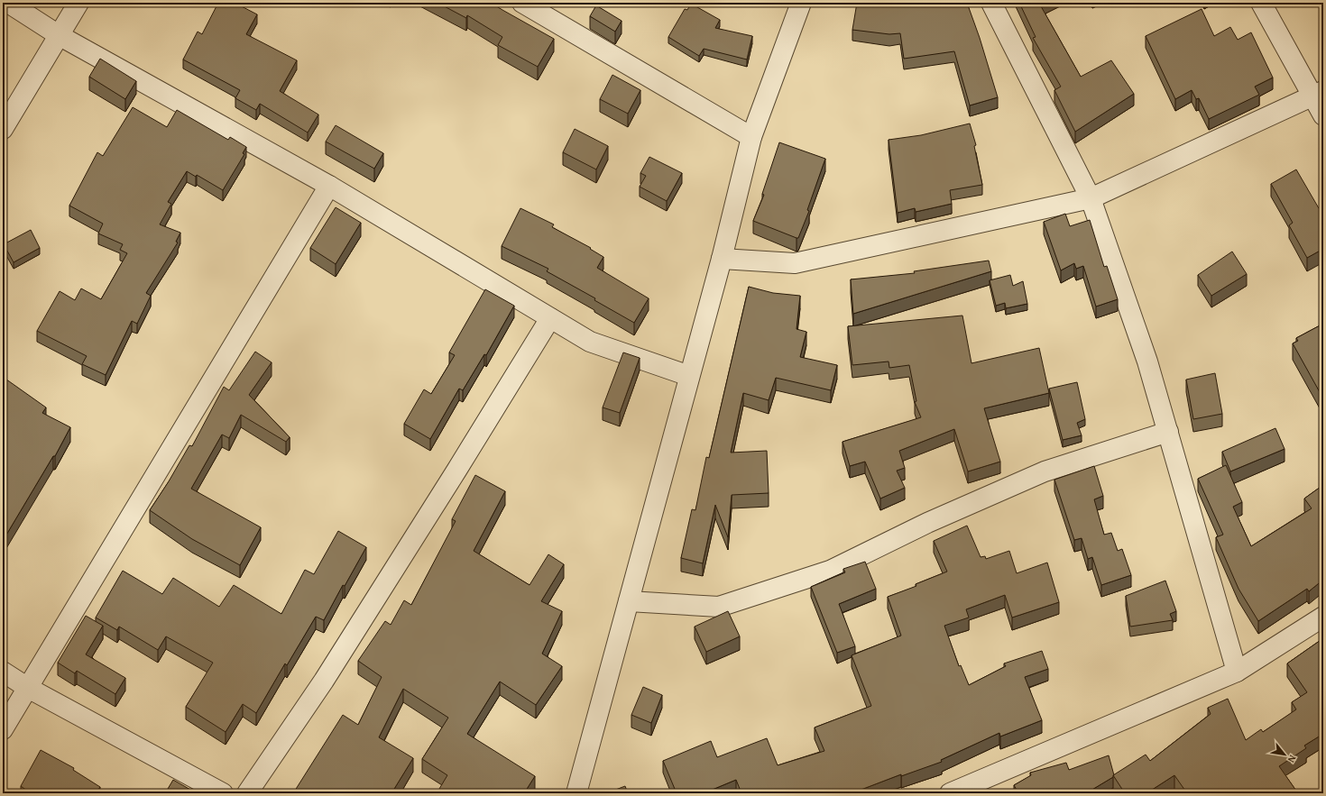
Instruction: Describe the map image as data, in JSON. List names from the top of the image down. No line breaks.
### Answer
{"north":"bottom right"}
